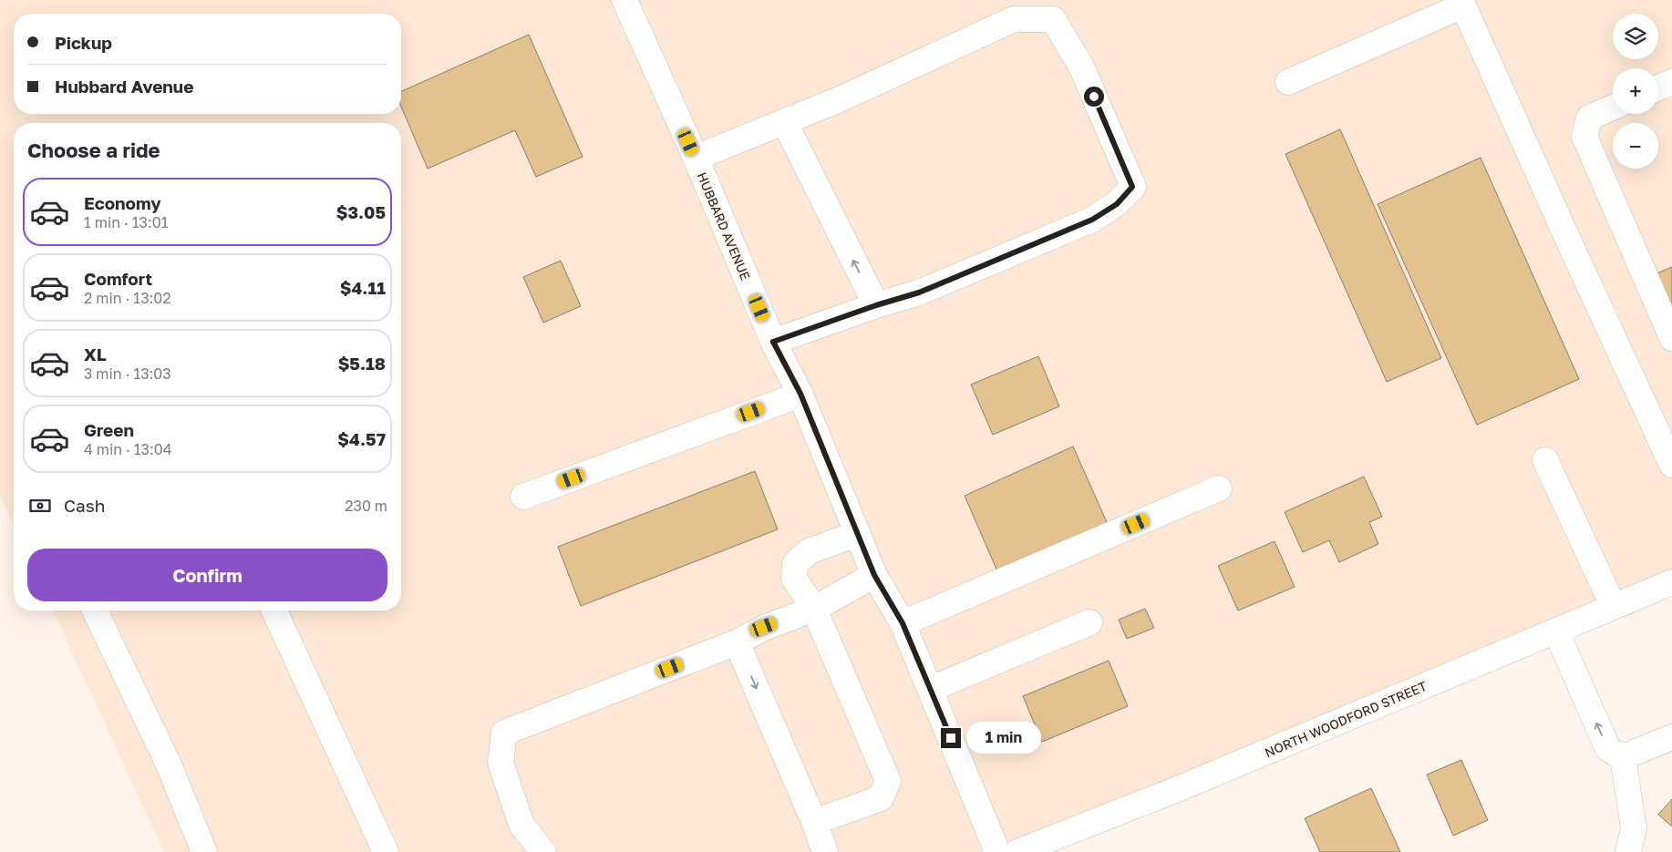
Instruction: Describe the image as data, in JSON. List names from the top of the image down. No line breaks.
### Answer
{"streets":{"street":["HUBBARD AVENUE","NORTH WOODFORD STREET"]},"page":{"map_buttons":["+","−"],"banner":["Pickup","Hubbard Avenue"],"heading":"Choose a ride","list":[{"name":"Economy","note":"1 min · 13:01","value":"$3.05"},{"name":"Comfort","note":"2 min · 13:02","value":"$4.11"},{"name":"XL","note":"3 min · 13:03","value":"$5.18"},{"name":"Green","note":"4 min · 13:04","value":"$4.57"}],"pay":["Cash","230 m"],"buttons":"Confirm","bubble":"1 min"}}
